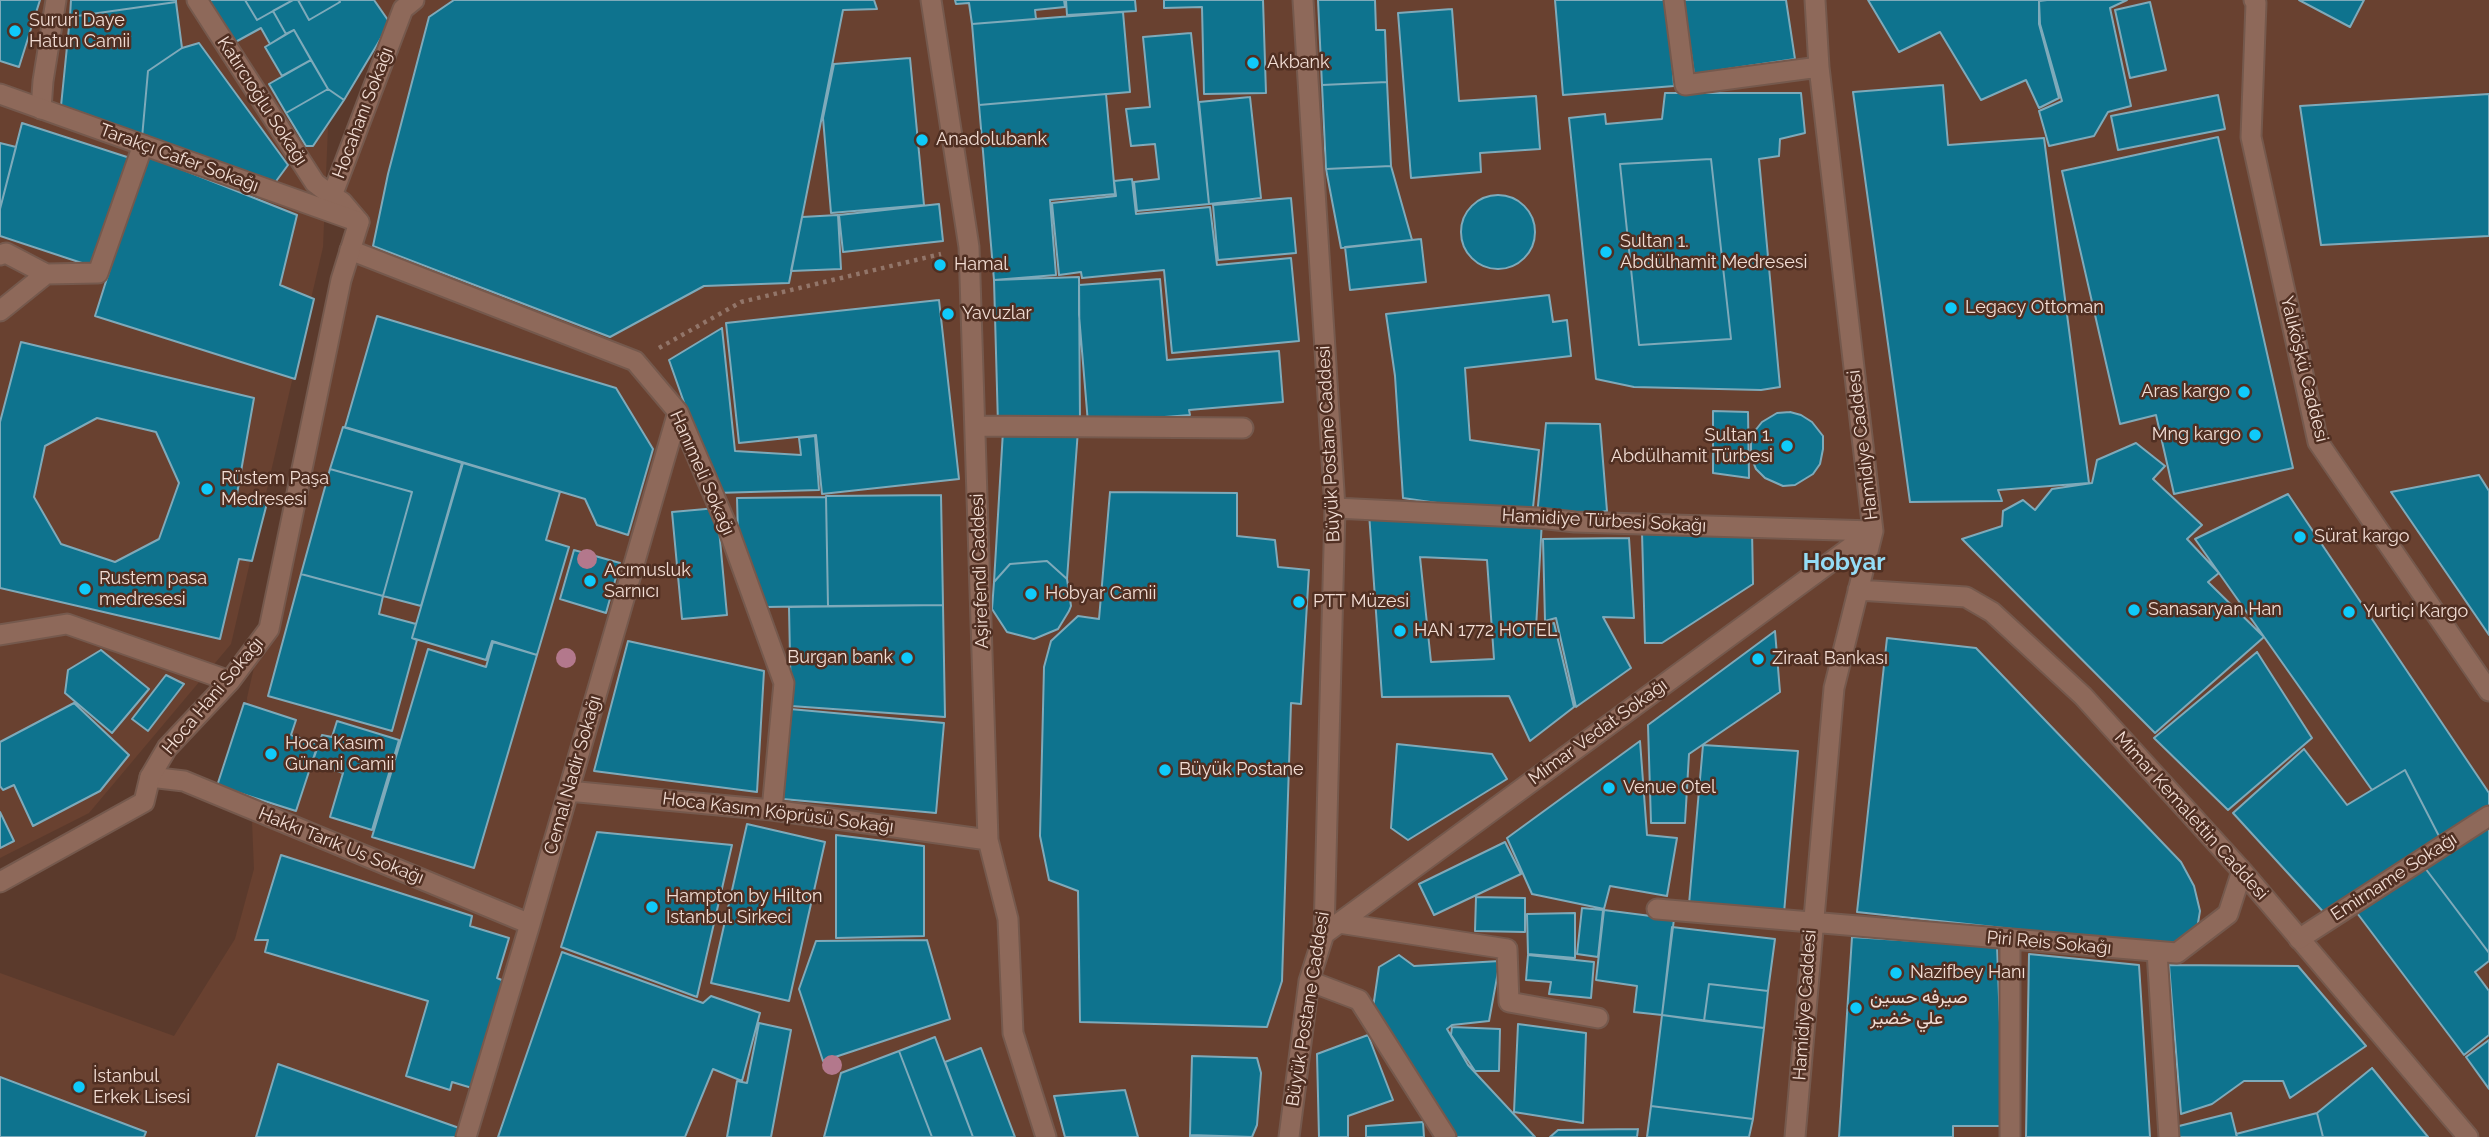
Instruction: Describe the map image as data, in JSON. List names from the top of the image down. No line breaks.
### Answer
{"streets":{"street":["Katırcıoğlu Sokağı","Hocahanı Sokağı","Tarakçı Cafer Sokağı","Yalıköşkü Caddesi","Büyük Postane Caddesi","Hamidiye Caddesi","Hanımeli Sokağı","Hamidiye Türbesi Sokağı","Aşirefendi Caddesi","Hoca Hani Sokağı","Mimar Vedat Sokağı","Cemal Nadir Sokağı","Hoca Kasım Köprüsü Sokağı","Mimar Kemalettin Caddesi","Hakkı Tarık Us Sokağı","Emirname Sokağı","Piri Reis Sokağı"]},"crossings":[["Katırcıoğlu Sokağı","Hocahanı Sokağı"],["Hocahanı Sokağı","Tarakçı Cafer Sokağı"],["Hocahanı Sokağı","Hoca Hani Sokağı"],["Tarakçı Cafer Sokağı","Hoca Hani Sokağı"],["Büyük Postane Caddesi","Hamidiye Türbesi Sokağı"],["Büyük Postane Caddesi","Mimar Vedat Sokağı"],["Hamidiye Caddesi","Hamidiye Türbesi Sokağı"],["Hamidiye Caddesi","Mimar Vedat Sokağı"],["Hamidiye Caddesi","Mimar Kemalettin Caddesi"],["Hamidiye Caddesi","Piri Reis Sokağı"],["Hanımeli Sokağı","Hoca Hani Sokağı"],["Hanımeli Sokağı","Cemal Nadir Sokağı"],["Hanımeli Sokağı","Hoca Kasım Köprüsü Sokağı"],["Hamidiye Türbesi Sokağı","Mimar Vedat Sokağı"],["Aşirefendi Caddesi","Hoca Kasım Köprüsü Sokağı"],["Hoca Hani Sokağı","Hakkı Tarık Us Sokağı"],["Cemal Nadir Sokağı","Hoca Kasım Köprüsü Sokağı"],["Cemal Nadir Sokağı","Hakkı Tarık Us Sokağı"],["Mimar Kemalettin Caddesi","Emirname Sokağı"],["Mimar Kemalettin Caddesi","Piri Reis Sokağı"]],"districts":["Hobyar"],"places":["Sururi Daye Hatun Camii","Akbank","Anadolubank","Sultan 1. Abdülhamit Medresesi","Hamal","Legacy Ottoman","Yavuzlar","Aras kargo","Mng kargo","Sultan 1. Abdülhamit Türbesi","Rüstem Paşa Medresesi","Sürat kargo","Acımusluk Sarnıcı","Rustem pasa medresesi","Hobyar Camii","PTT Müzesi","Sanasaryan Han","Yurtiçi Kargo","HAN 1772 HOTEL","Burgan bank","Ziraat Bankası","Hoca Kasım Günani Camii","Büyük Postane","Venue Otel","Hampton by Hilton Istanbul Sirkeci","Nazifbey Hanı","صيرفه حسين علي خضير","İstanbul Erkek Lisesi"]}
